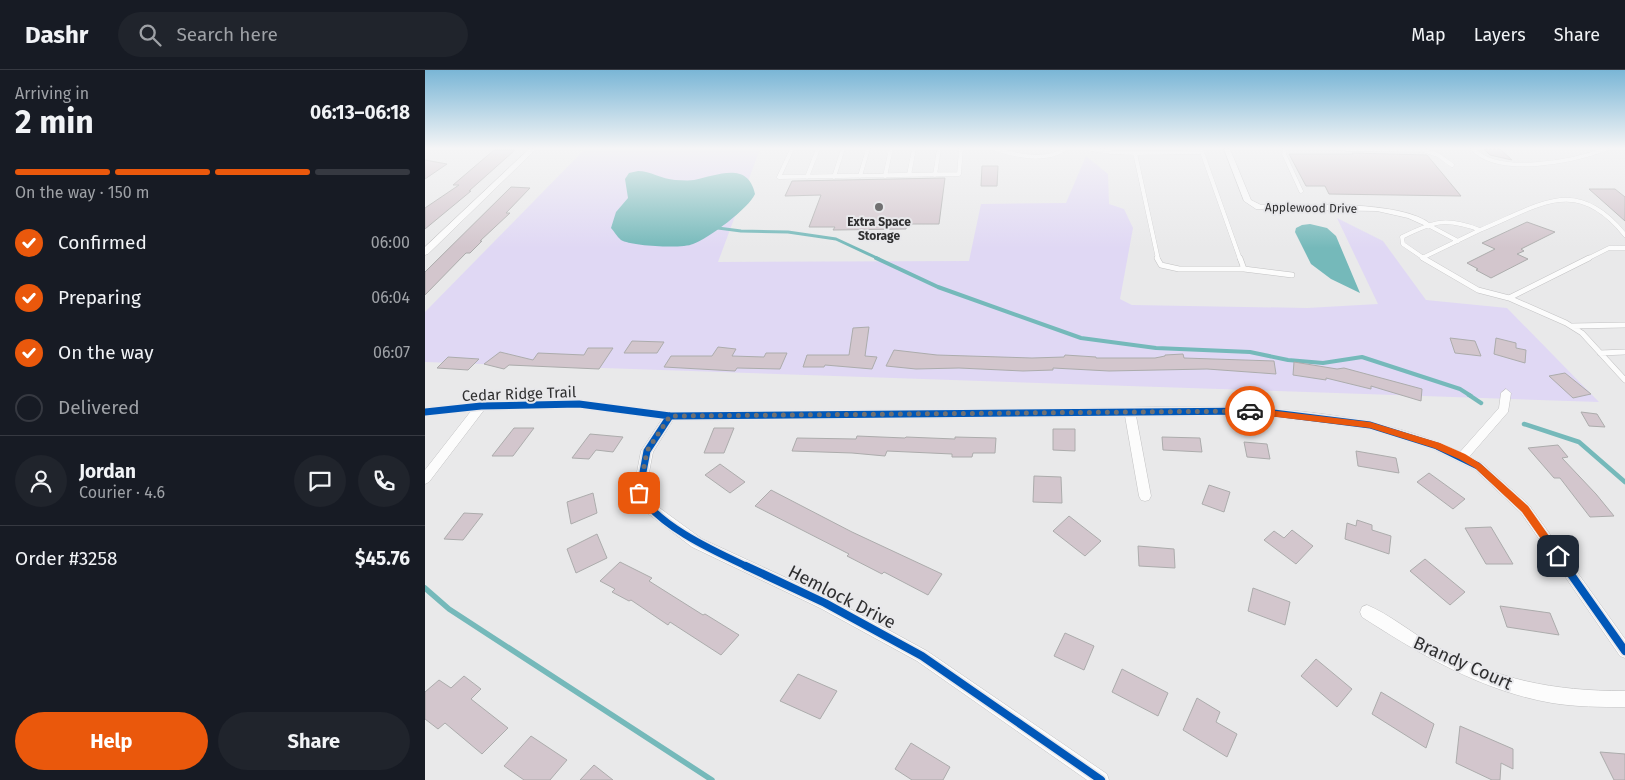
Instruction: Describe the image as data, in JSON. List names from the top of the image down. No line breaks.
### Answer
{"streets":{"street":["Applewood Drive","Cedar Ridge Trail","Hemlock Drive","Brandy Court"]},"crossings":[["Cedar Ridge Trail","Hemlock Drive"]],"places":["Extra Space Storage"],"page":{"header":"Dashr","search":"Search here","nav":["Map","Layers","Share"],"heading":["2 min","Arriving in","06:13–06:18"],"panel":["Jordan","Courier · 4.6","Order #3258","$45.76"],"bar":"On the way · 150 m","list":[["Confirmed","06:00"],["Preparing","06:04"],["On the way","06:07"],"Delivered"],"buttons":["Help","Share"]}}
